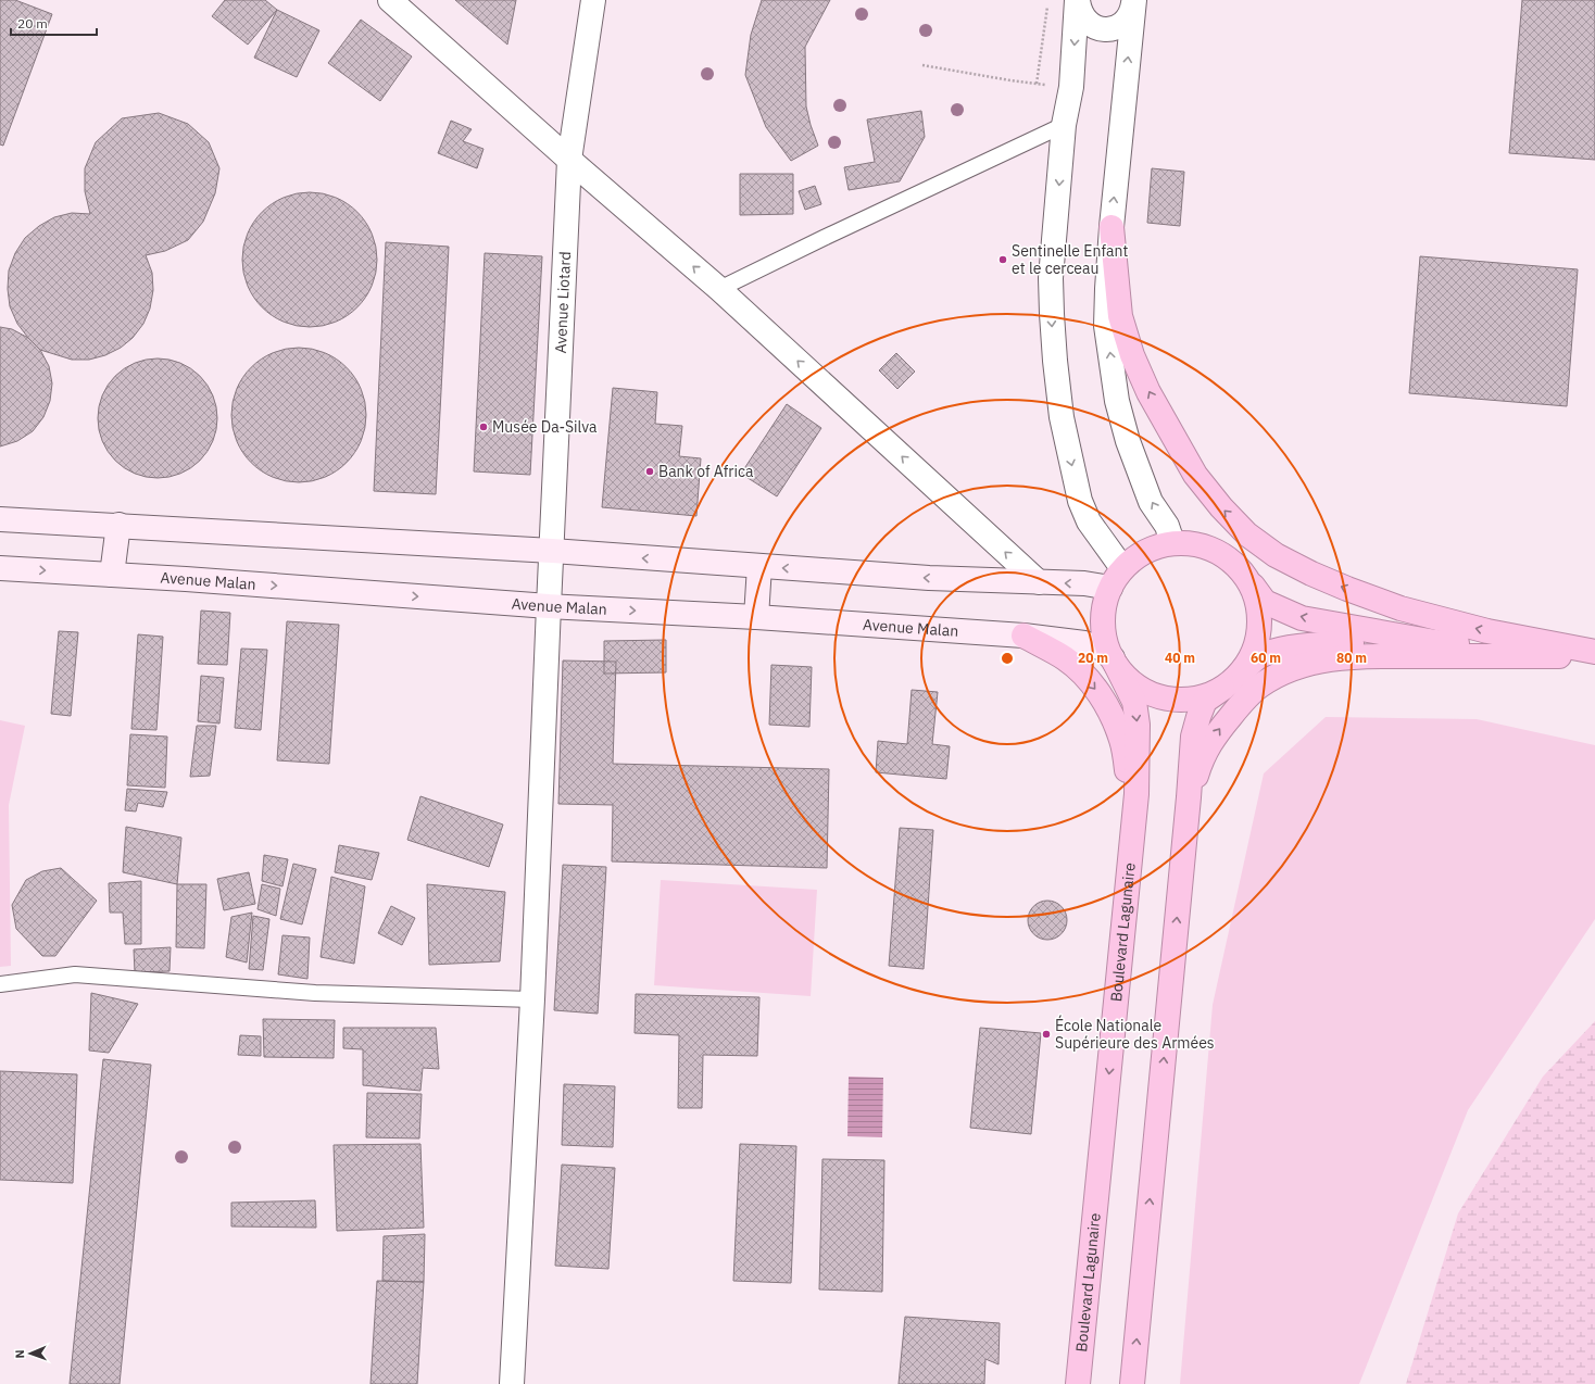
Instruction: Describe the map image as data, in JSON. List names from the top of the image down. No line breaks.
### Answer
{"streets":{"highway":["Boulevard Lagunaire"],"main road":["Avenue Malan"],"street":["Avenue Liotard"]},"crossings":[["Avenue Liotard","Avenue Malan"],["Avenue Malan","Boulevard Lagunaire"]],"places":["Sentinelle Enfant et le cerceau","Musée Da-Silva","Bank of Africa","École Nationale Supérieure des Armées"],"scale_bar":"20 m","north":"left","rings":["20 m","40 m","60 m","80 m"]}
